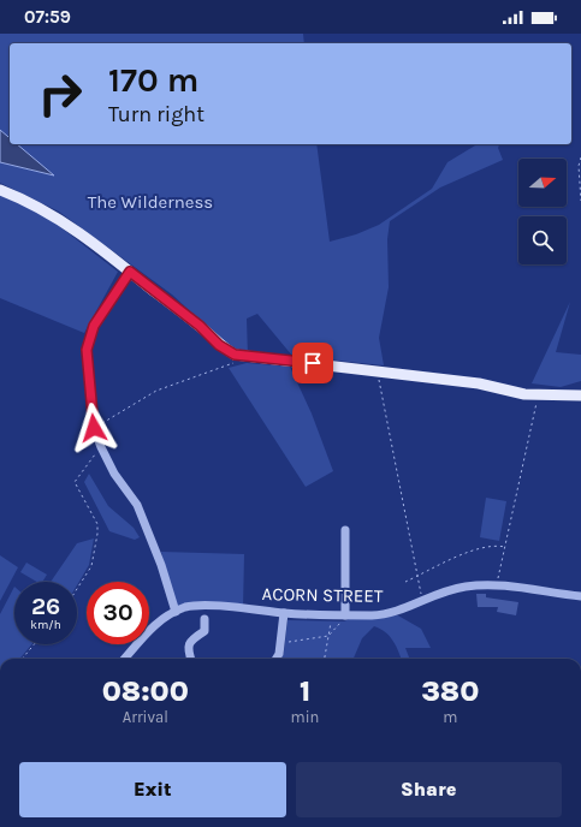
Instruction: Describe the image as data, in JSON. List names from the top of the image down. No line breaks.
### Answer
{"streets":{"street":["ACORN STREET"]},"parks":["The Wilderness"],"north":"right","page":{"status":"07:59","turn":["170 m","Turn right"],"speed":"26 km/h","limit":"30","eta":["08:00","Arrival","1","min","380","m"],"buttons":["Exit","Share"]}}
